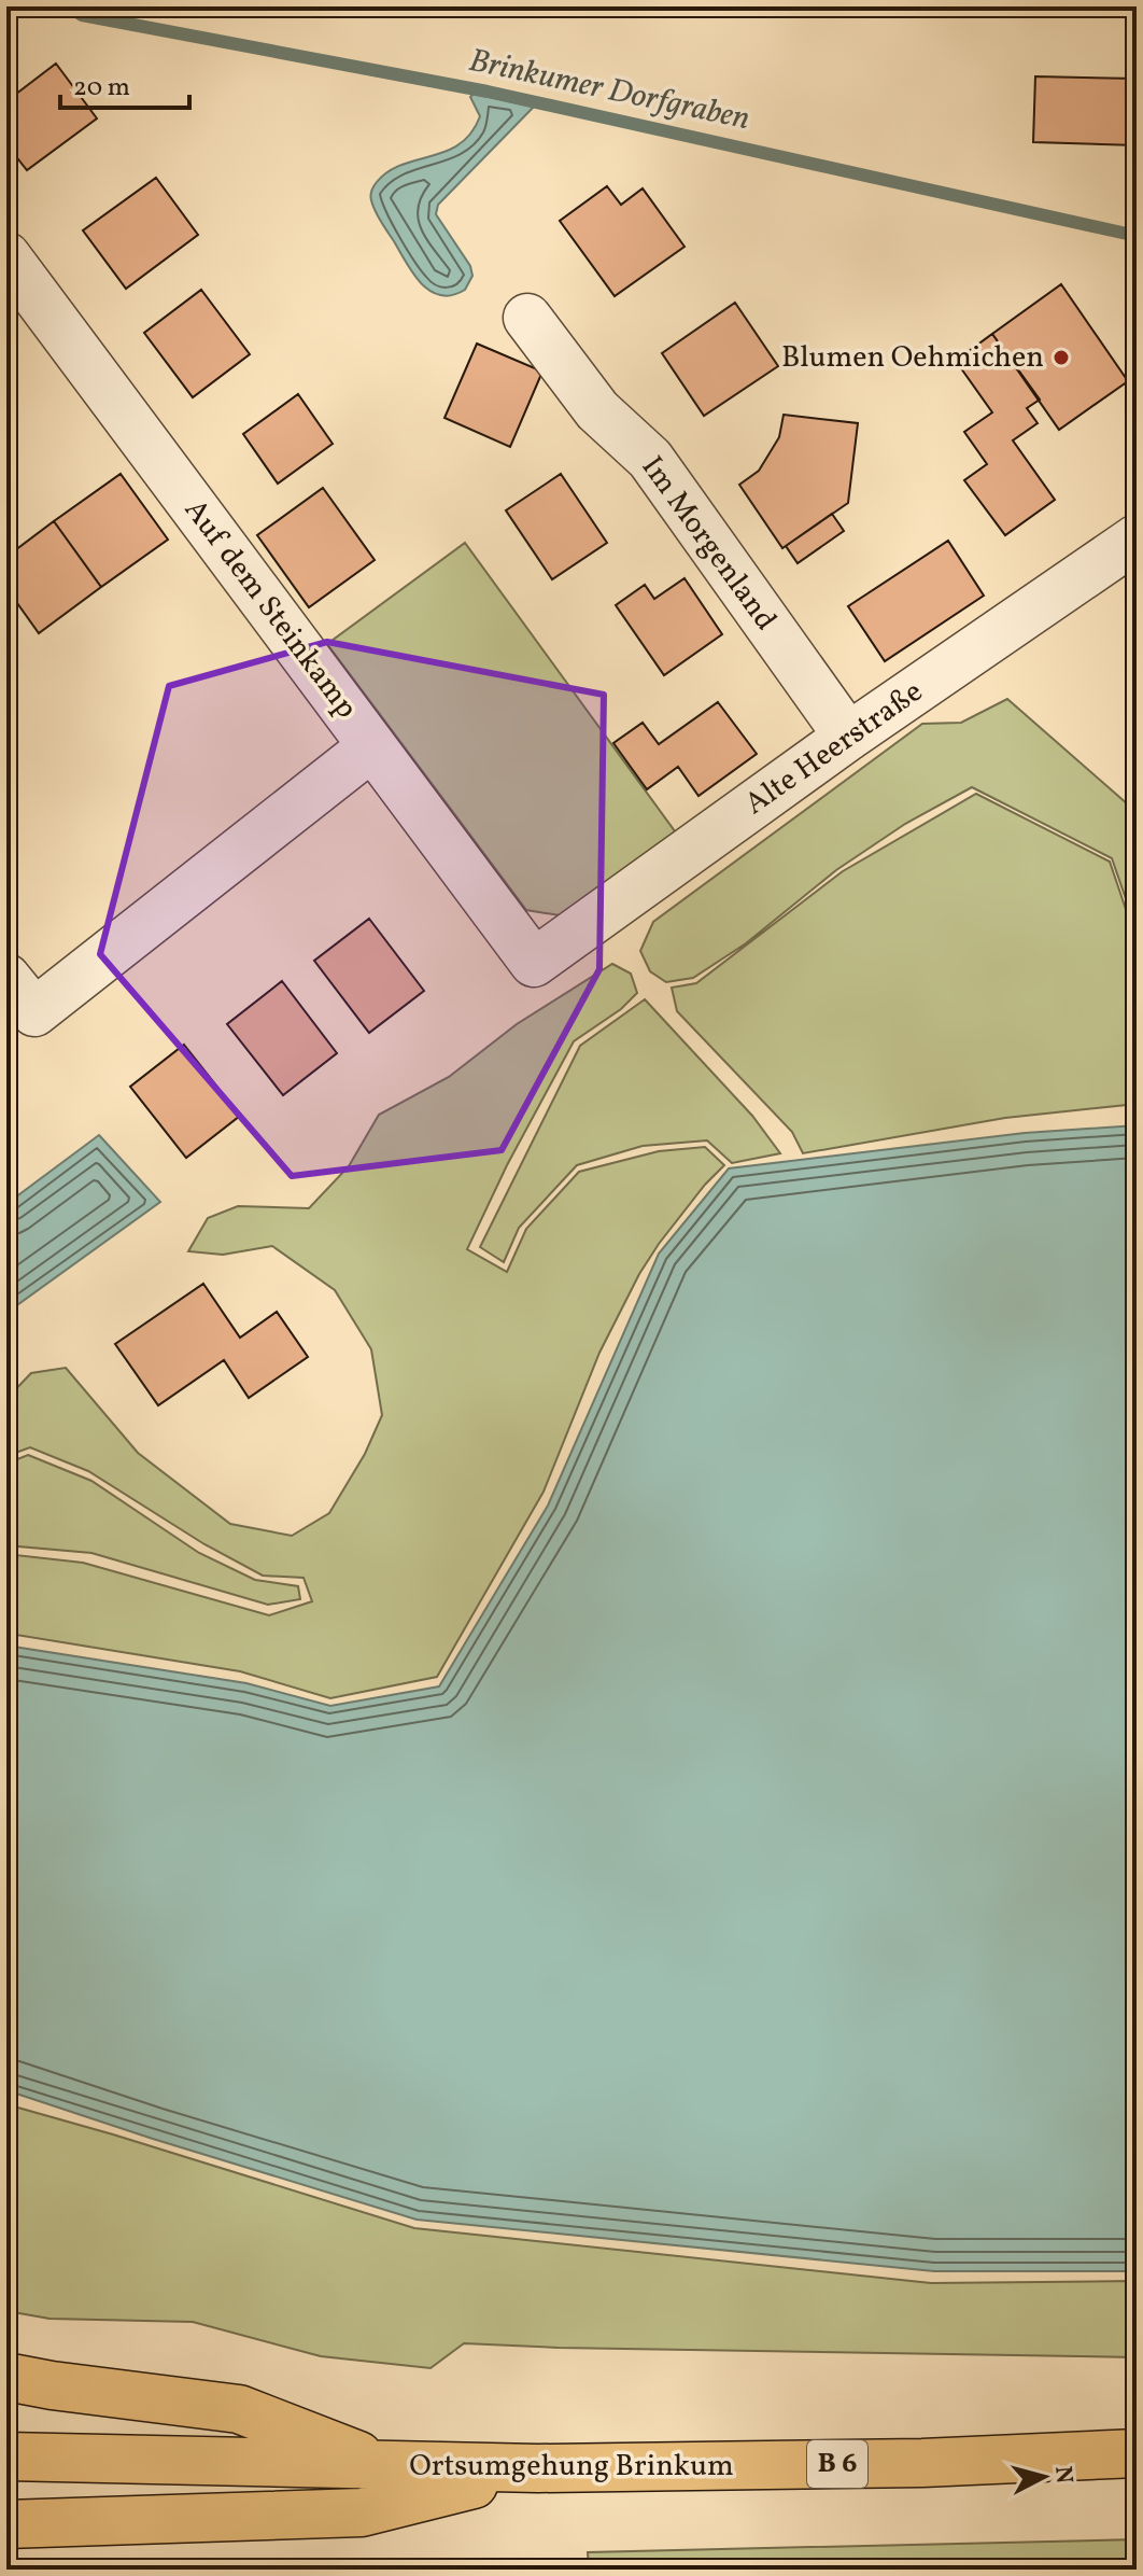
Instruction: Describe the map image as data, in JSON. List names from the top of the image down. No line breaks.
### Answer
{"streets":{"highway":["B 6","Ortsumgehung Brinkum"],"street":["Im Morgenland","Auf dem Steinkamp","Alte Heerstraße"]},"crossings":[["Im Morgenland","Alte Heerstraße"],["Auf dem Steinkamp","Alte Heerstraße"],["B 6","Ortsumgehung Brinkum"]],"water":["Brinkumer Dorfgraben"],"places":["Blumen Oehmichen"],"scale_bar":"20 m","north":"right"}
